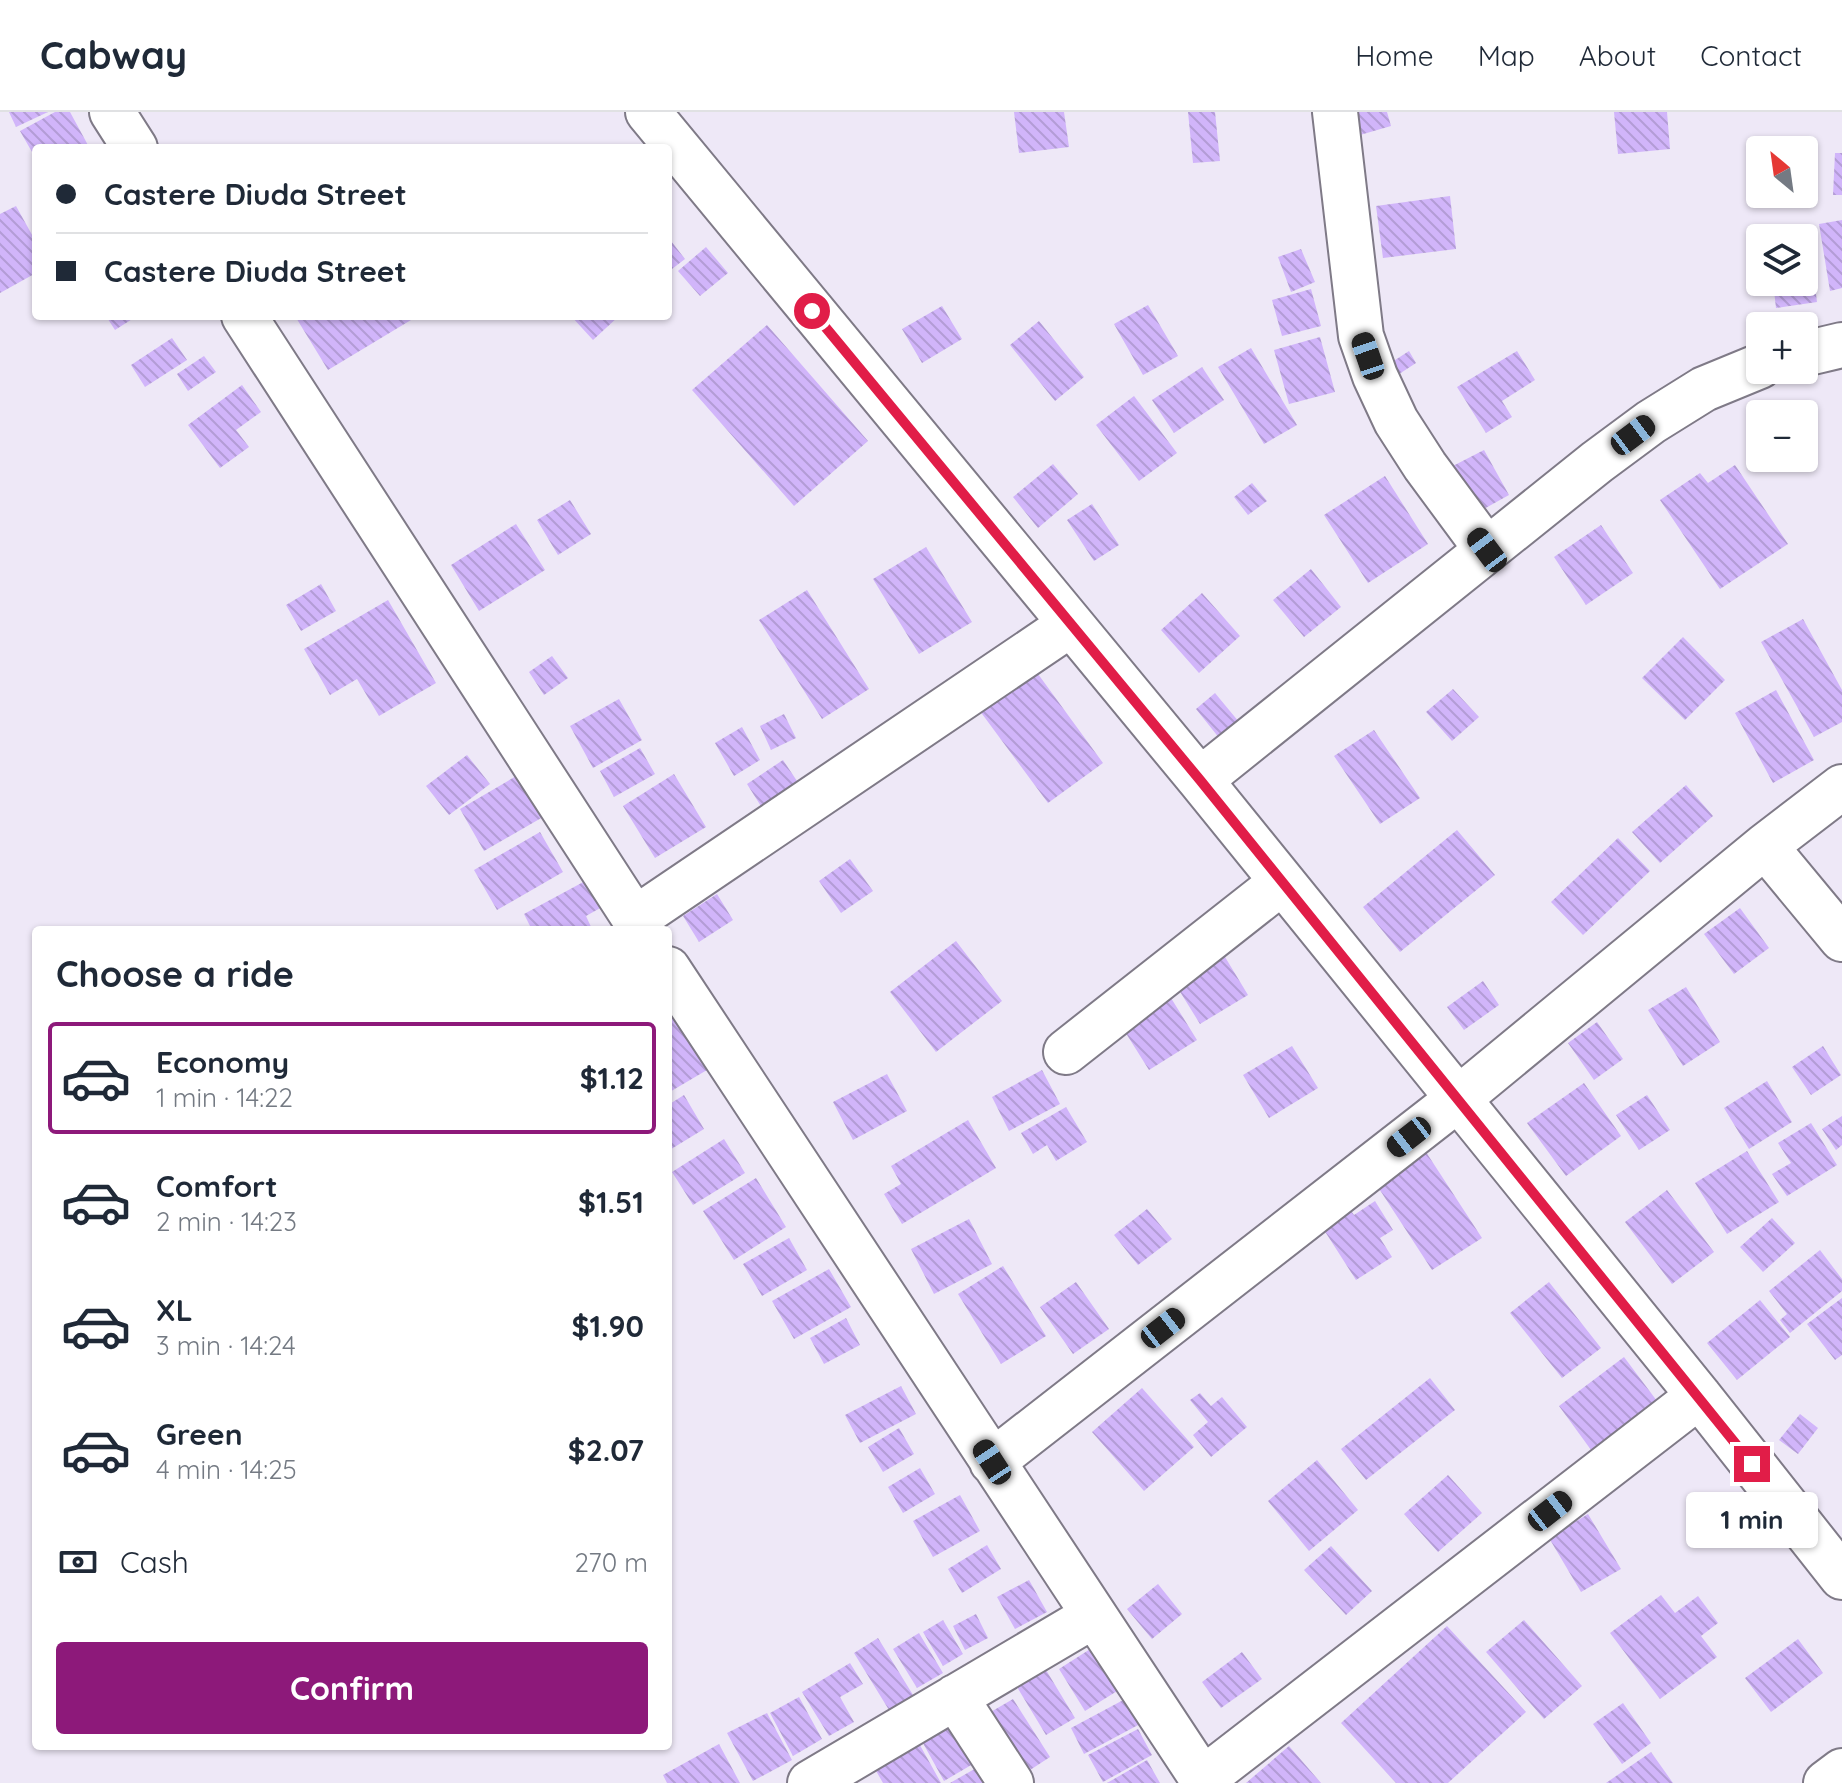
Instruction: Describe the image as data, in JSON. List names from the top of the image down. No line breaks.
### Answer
{"north":"top left","page":{"header":"Cabway","nav":["Home","Map","About","Contact"],"map_buttons":["+","−"],"banner":["Castere Diuda Street","Castere Diuda Street"],"heading":"Choose a ride","list":[{"name":"Economy","note":"1 min · 14:22","value":"$1.12"},{"name":"Comfort","note":"2 min · 14:23","value":"$1.51"},{"name":"XL","note":"3 min · 14:24","value":"$1.90"},{"name":"Green","note":"4 min · 14:25","value":"$2.07"}],"bubble":"1 min","pay":["Cash","270 m"],"buttons":"Confirm"}}
